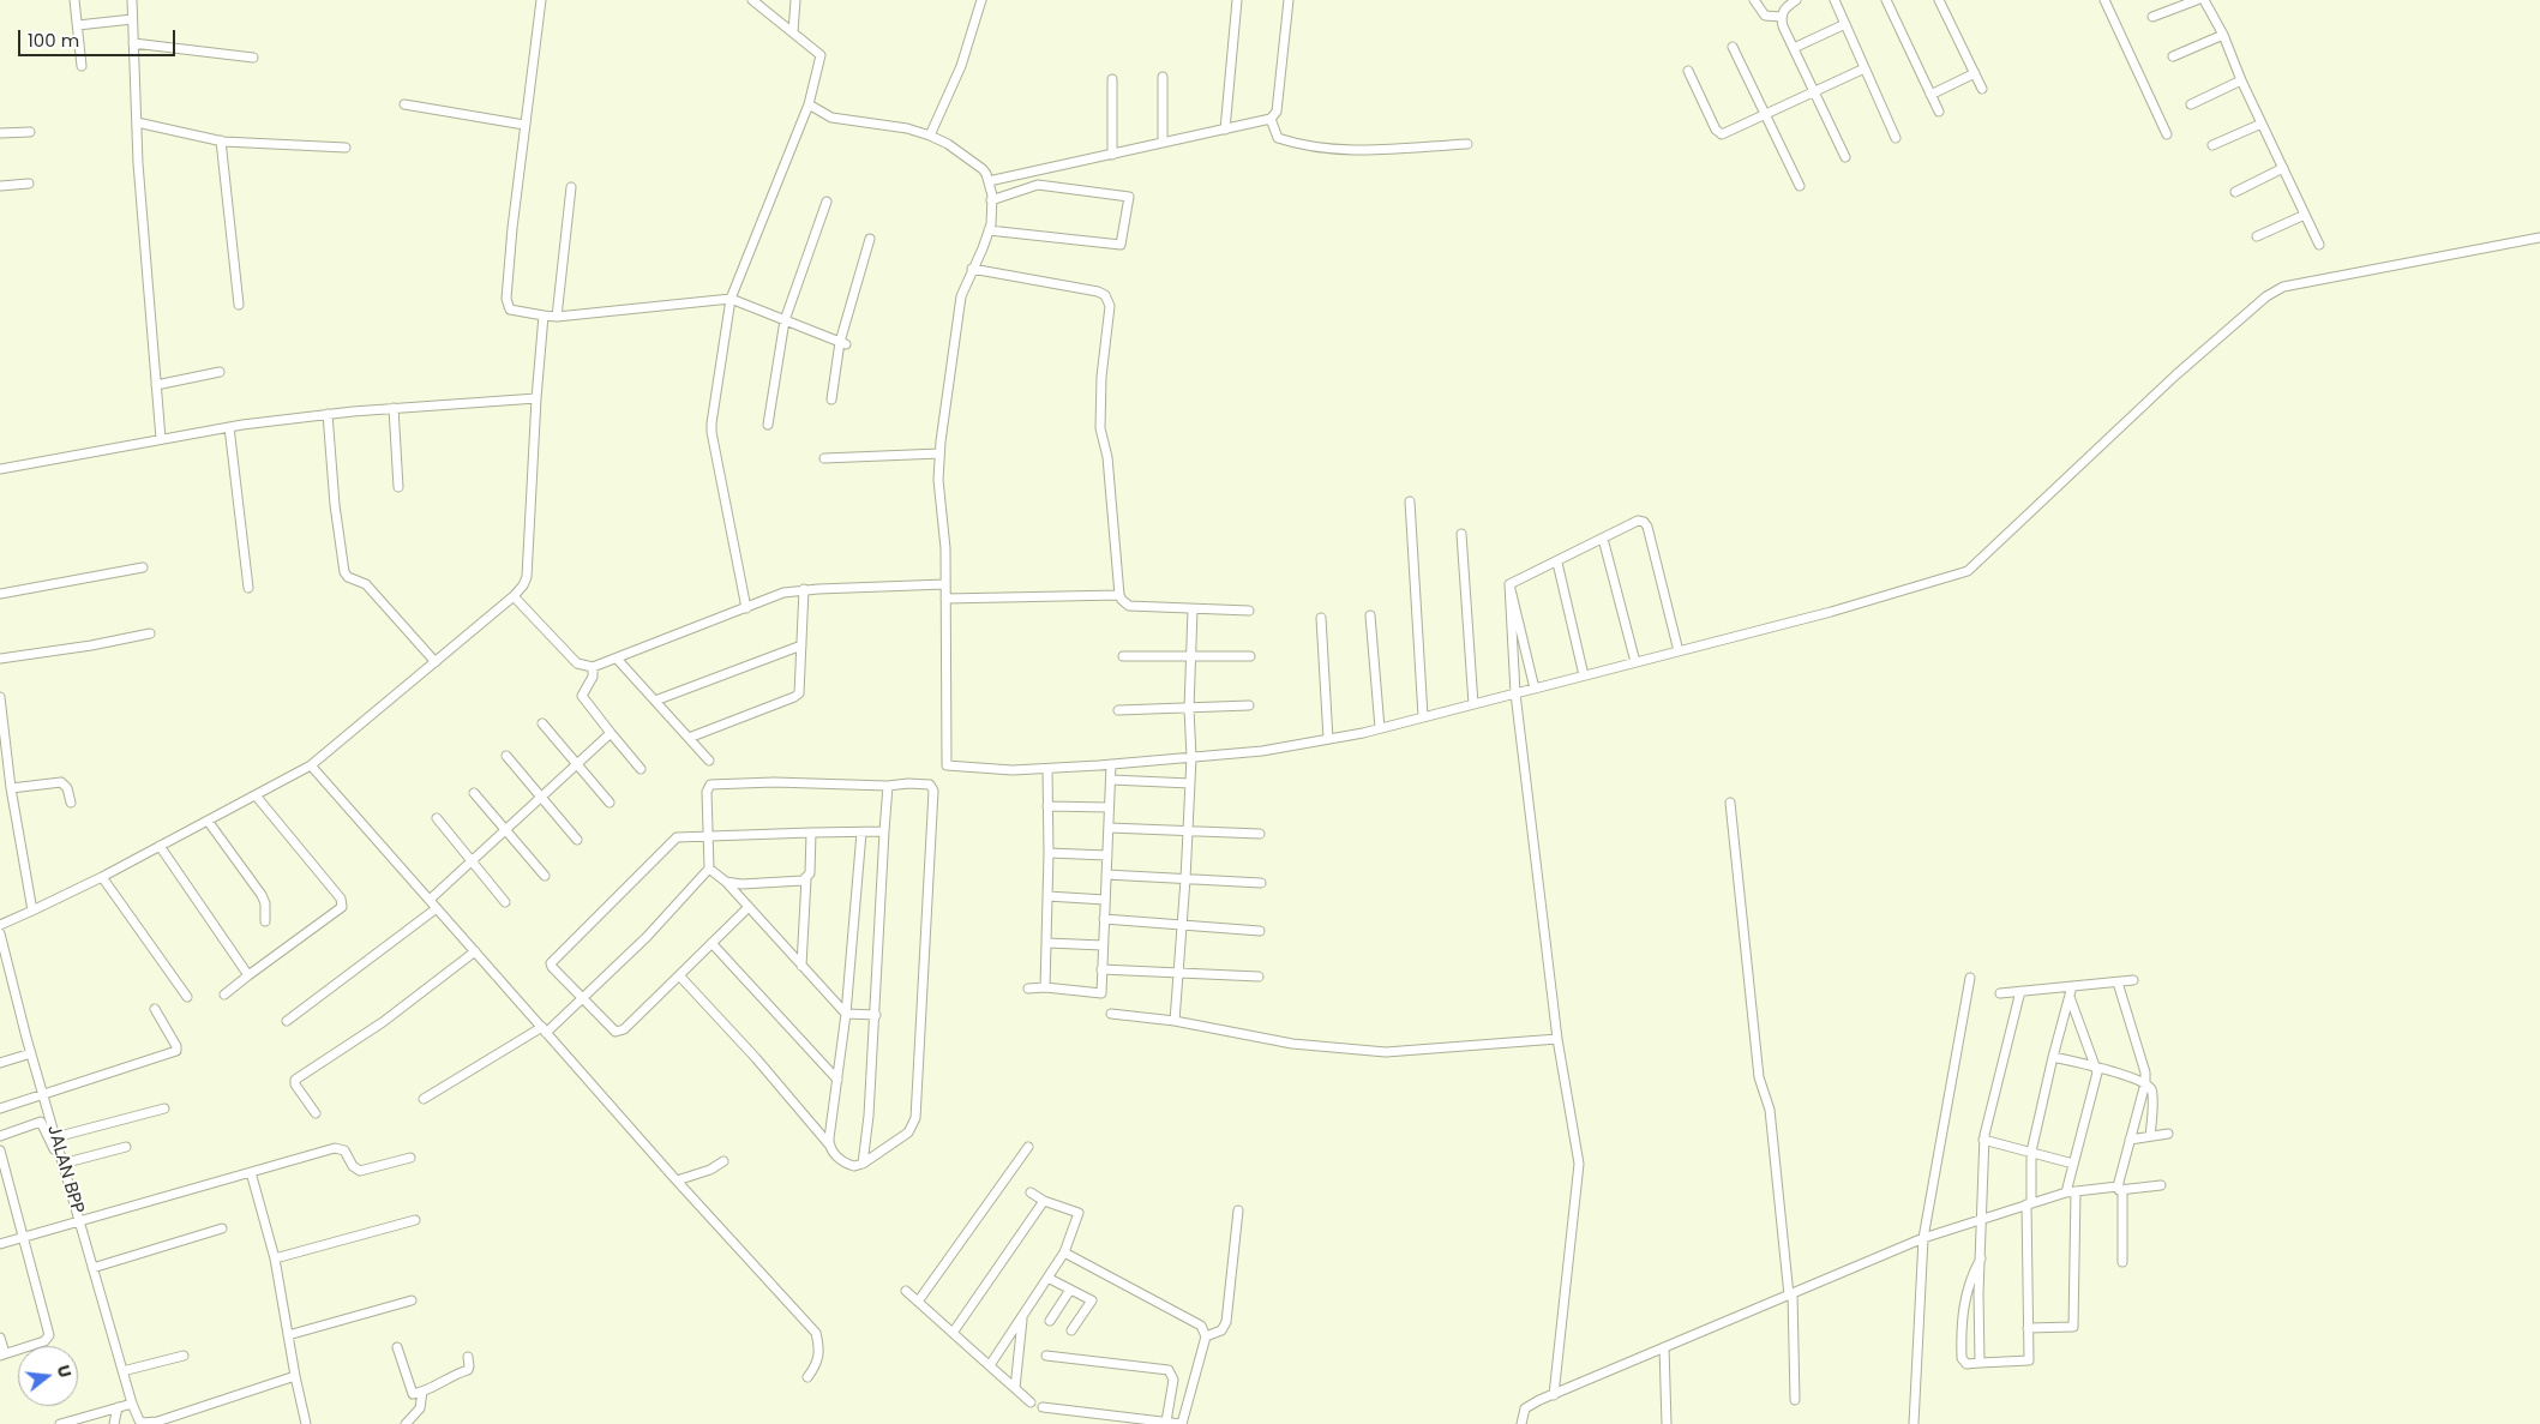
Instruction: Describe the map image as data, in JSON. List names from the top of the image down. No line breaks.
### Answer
{"streets":{"street":["JALAN BPP"]},"scale_bar":"100 m","north":"right"}
